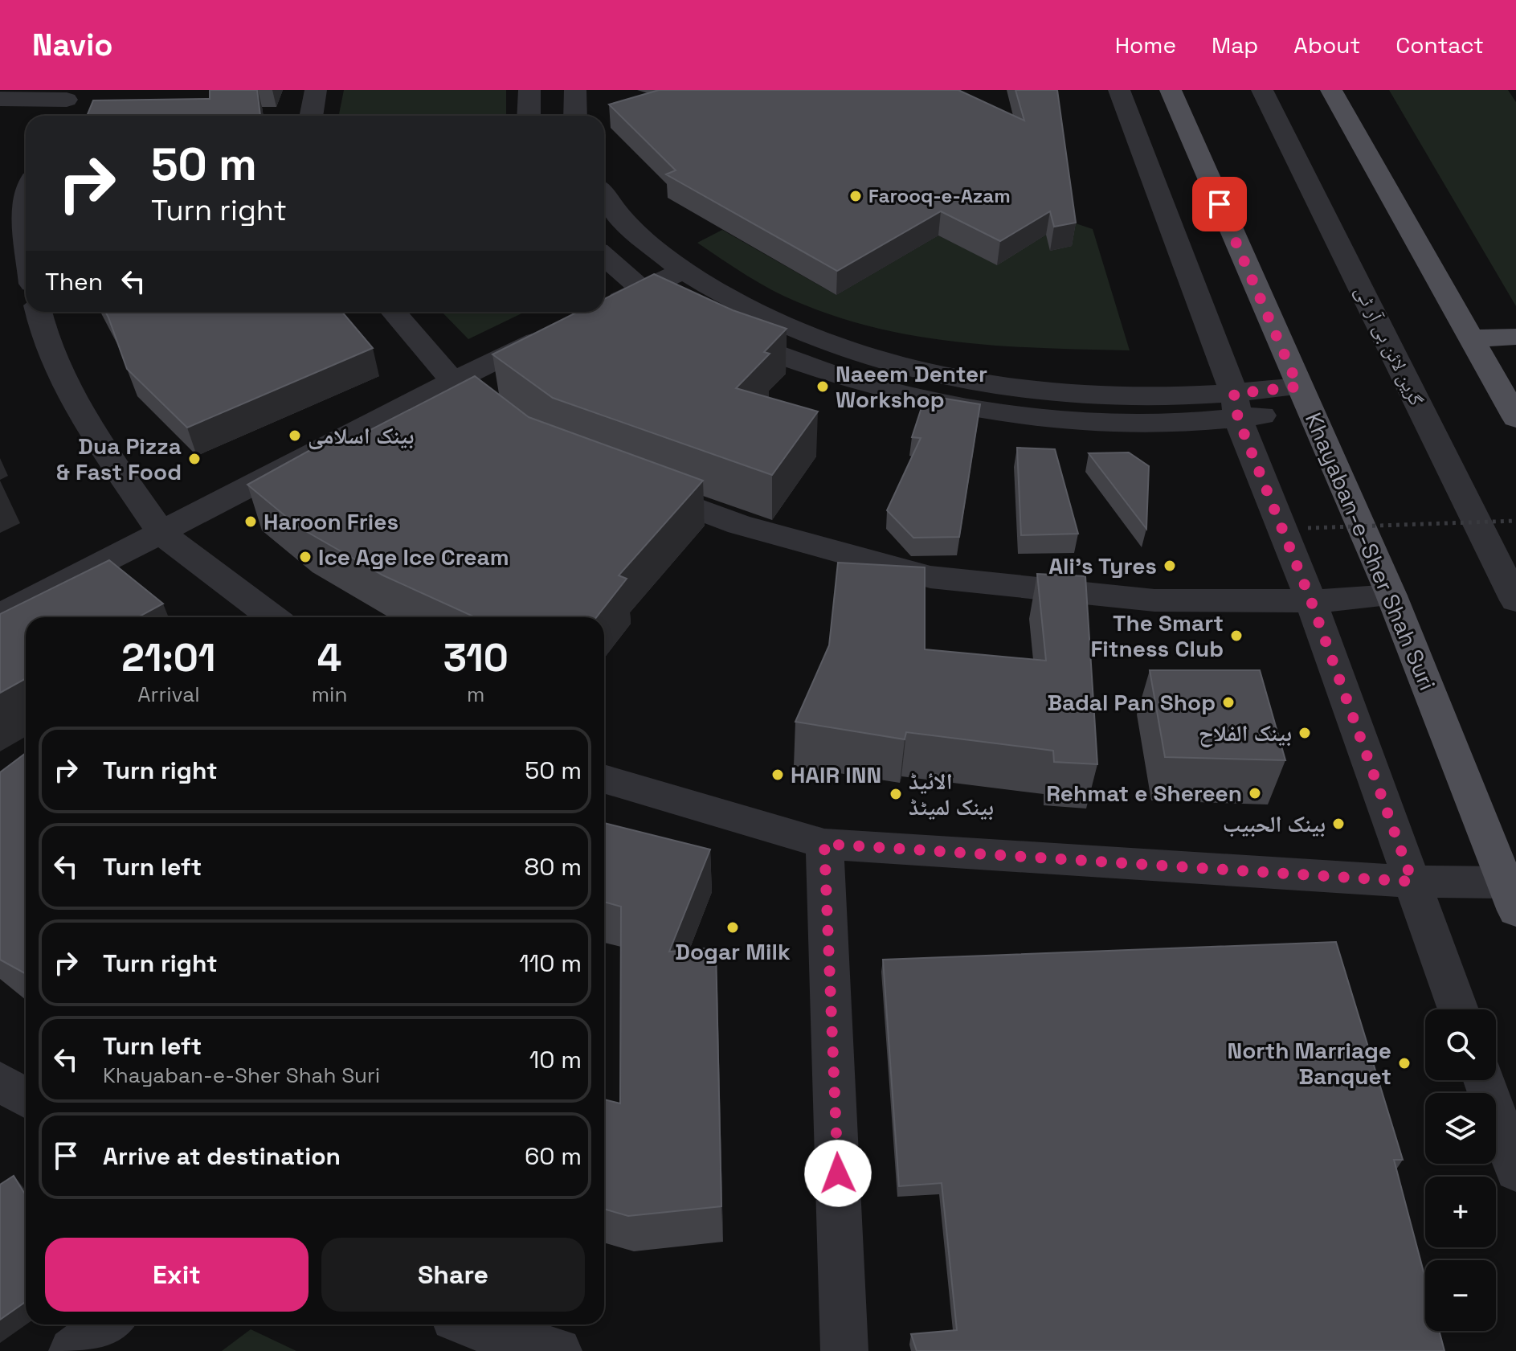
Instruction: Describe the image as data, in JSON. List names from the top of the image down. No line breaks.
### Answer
{"streets":{"main road":["Khayaban-e-Sher Shah Suri"],"street":["گرین لائن بی آر ٹی"]},"places":["Farooq-e-Azam","Naeem Denter Workshop","بینک اسلامی","Dua Pizza & Fast Food","Haroon Fries","Ice Age Ice Cream","Ali's Tyres","The Smart Fitness Club","Badal Pan Shop","بینک الفلاح","HAIR INN","Rehmat e Shereen","الائیڈ بینک لمیٹڈ","بينک الحبيب","Dogar Milk","North Marriage Banquet"],"page":{"header":"Navio","nav":["Home","Map","About","Contact"],"turn":["50 m","Turn right"],"then":"Then","eta":["21:01","Arrival","4","min","310","m"],"list":[{"name":"Turn right","value":"50 m"},{"name":"Turn left","value":"80 m"},{"name":"Turn right","value":"110 m"},{"name":"Turn left","note":"Khayaban-e-Sher Shah Suri","value":"10 m"},{"name":"Arrive at destination","value":"60 m"}],"map_buttons":["+","−"],"buttons":["Exit","Share"]}}
